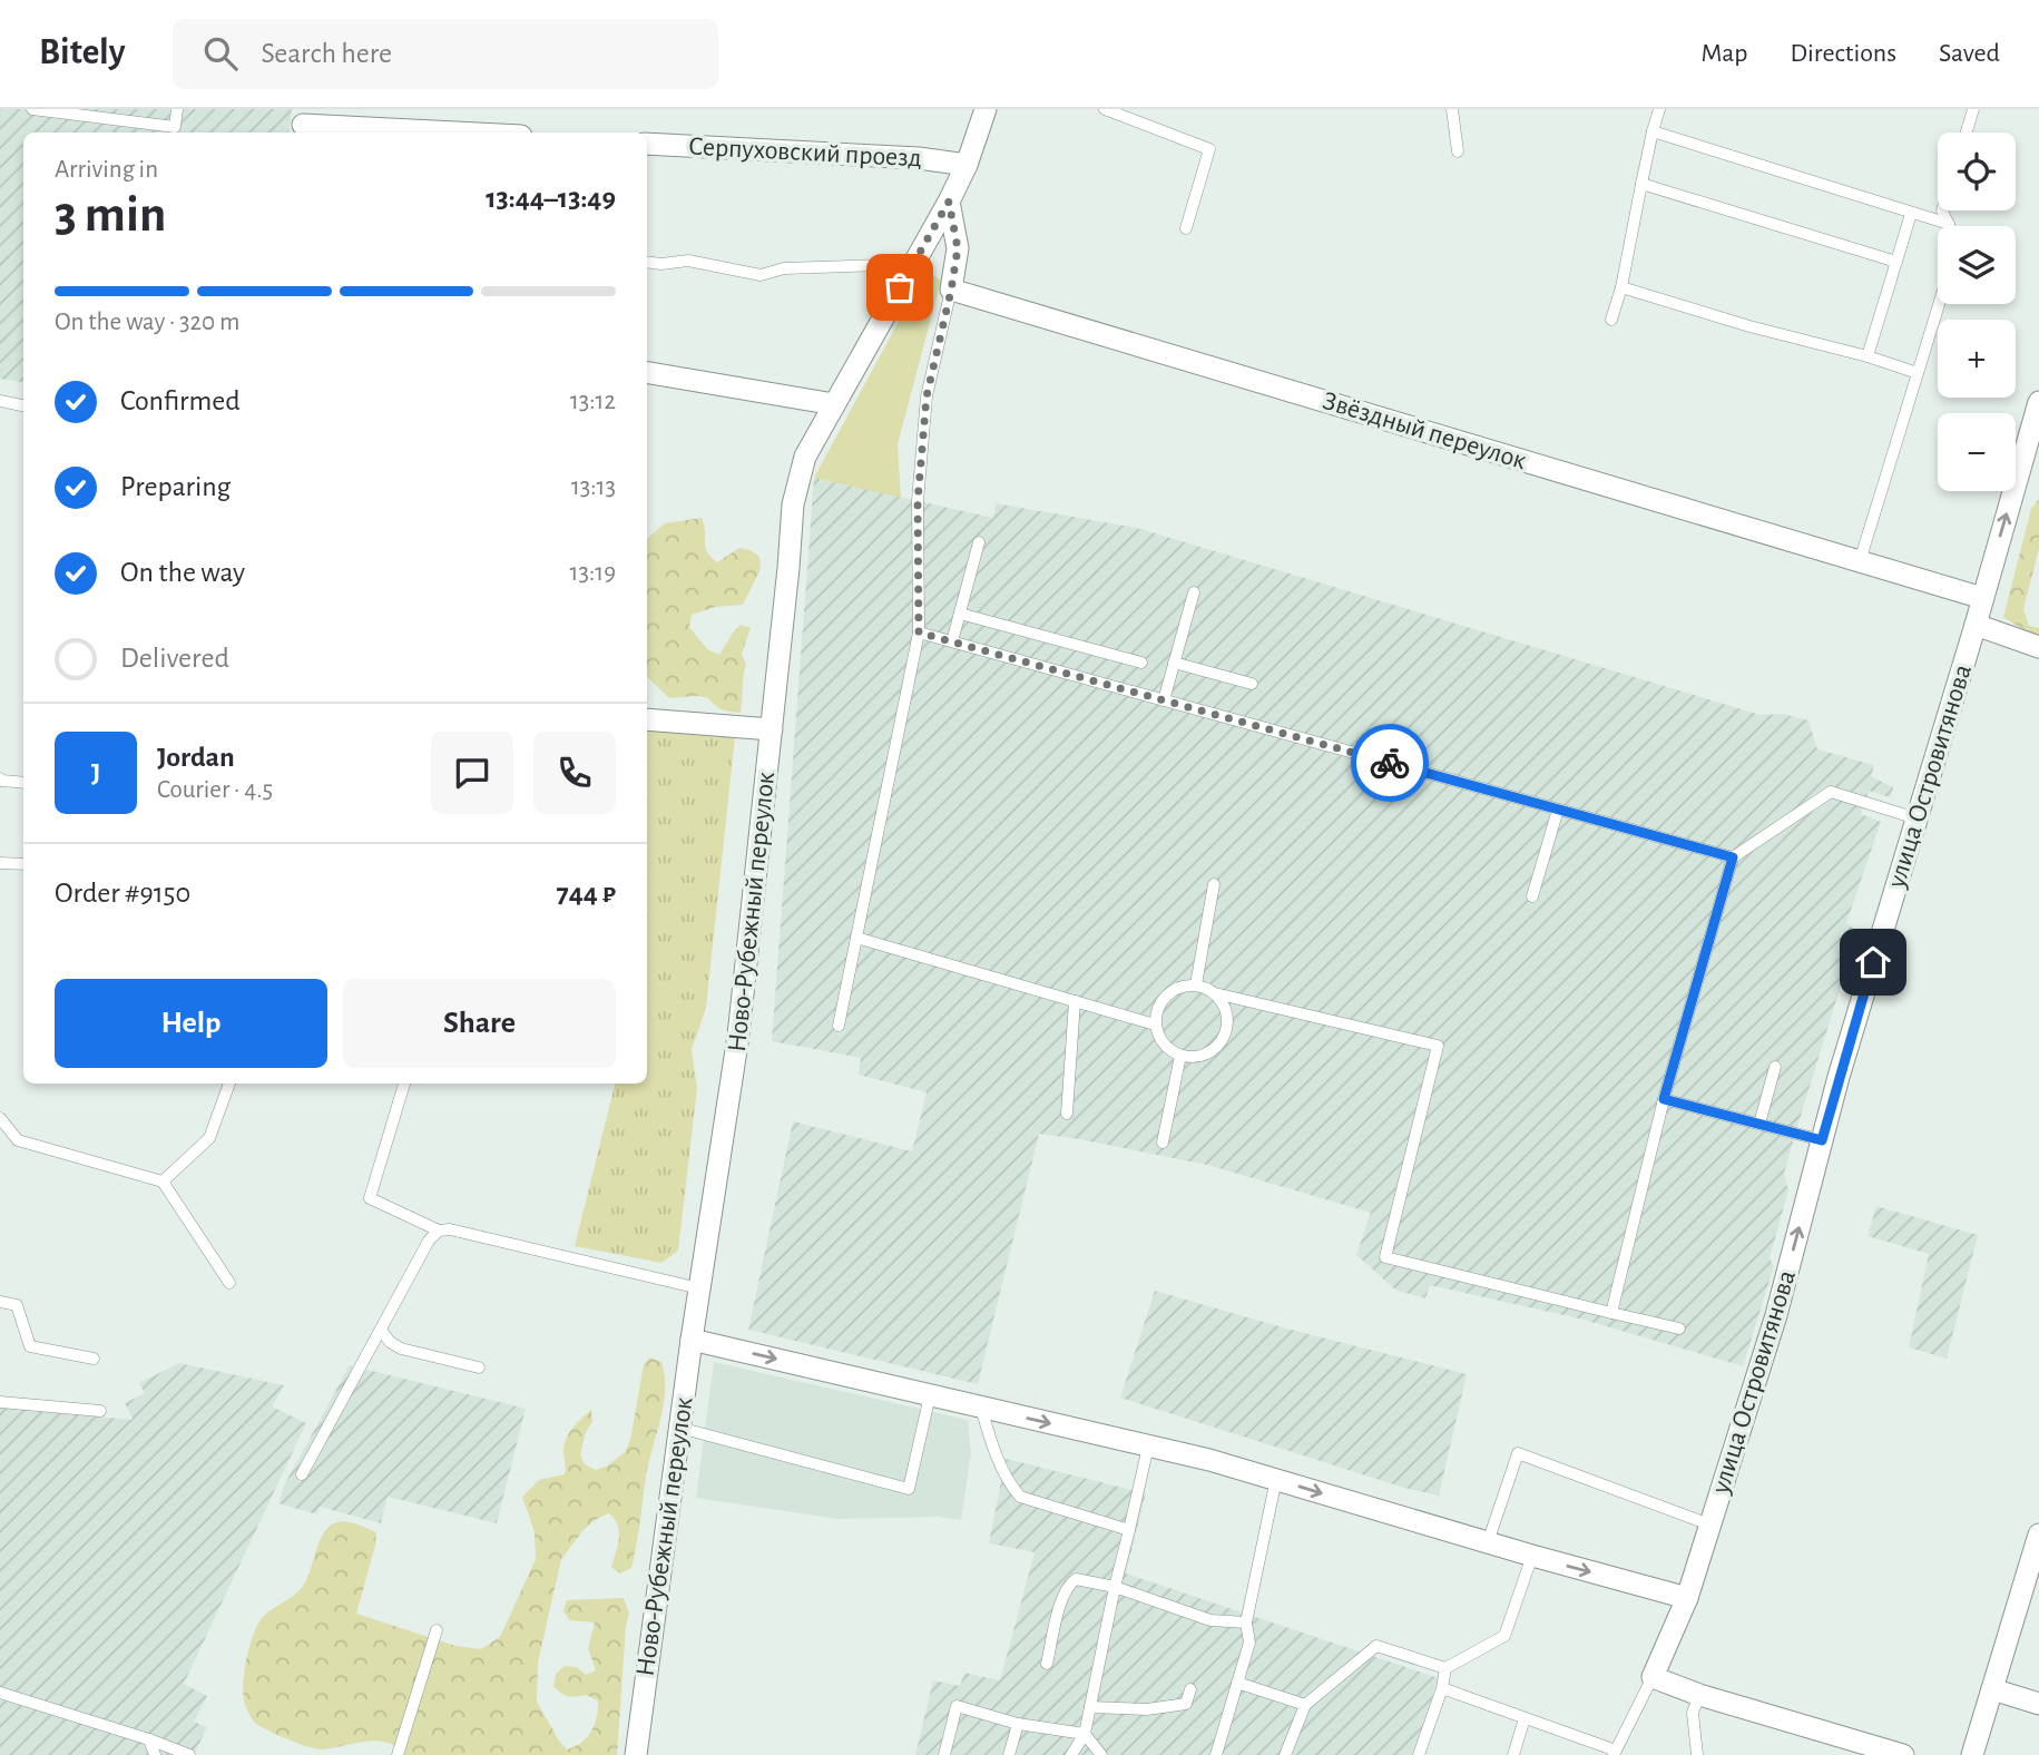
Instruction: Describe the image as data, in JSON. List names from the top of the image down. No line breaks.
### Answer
{"streets":{"street":["Серпуховский проезд","Звёздный переулок","улица Островитянова","Ново-Рубежный переулок"]},"crossings":[["Серпуховский проезд","Ново-Рубежный переулок"],["Звёздный переулок","улица Островитянова"]],"one_way":["улица Островитянова"],"page":{"header":"Bitely","search":"Search here","nav":["Map","Directions","Saved"],"map_buttons":["+","−"],"heading":["3 min","Arriving in","13:44–13:49"],"panel":["Jordan","Courier · 4.5","Order #9150","744 ₽"],"bar":"On the way · 320 m","list":[["Confirmed","13:12"],["Preparing","13:13"],["On the way","13:19"],"Delivered"],"round":"J","buttons":["Help","Share"]}}
